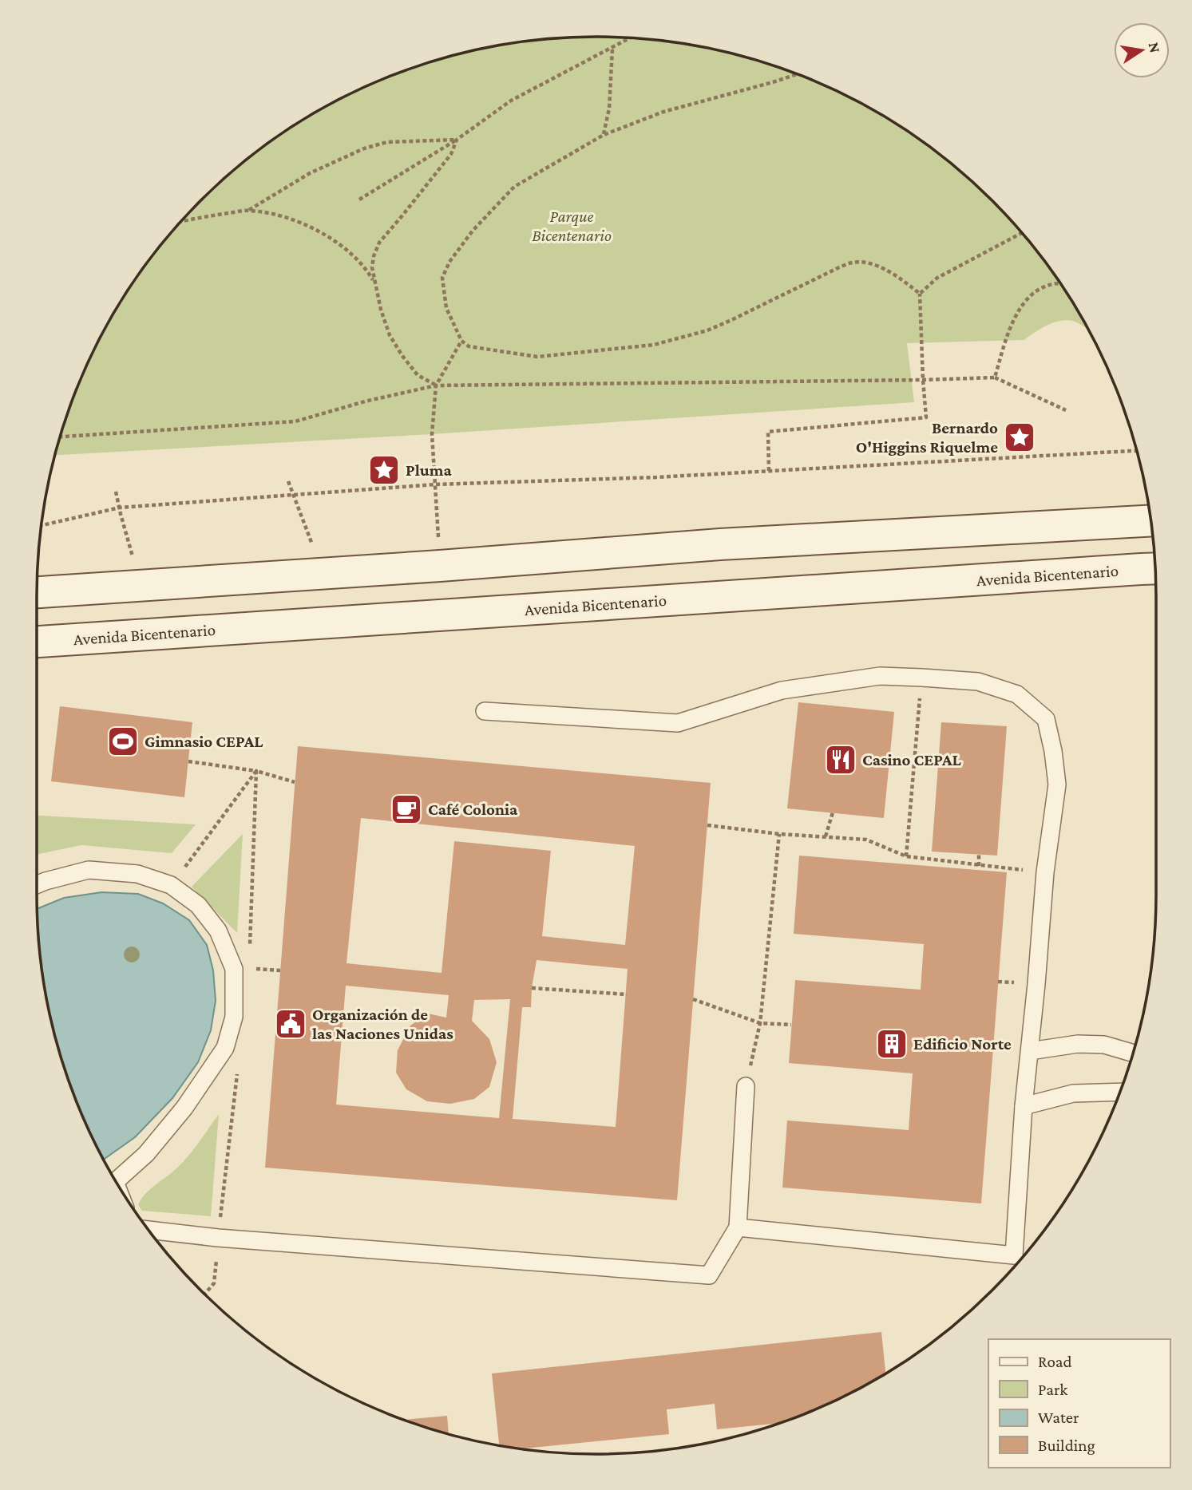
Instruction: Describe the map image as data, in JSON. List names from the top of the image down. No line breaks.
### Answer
{"streets":{"main road":["Avenida Bicentenario"]},"parks":["Parque Bicentenario"],"places":{"place":["Bernardo O'Higgins Riquelme","Pluma"],"sports":["Gimnasio CEPAL"],"restaurant":["Casino CEPAL"],"cafe":["Café Colonia"],"public building":["Organización de las Naciones Unidas"],"building":["Edificio Norte"]},"legend":["Road","Park","Water","Building"],"north":"right"}
